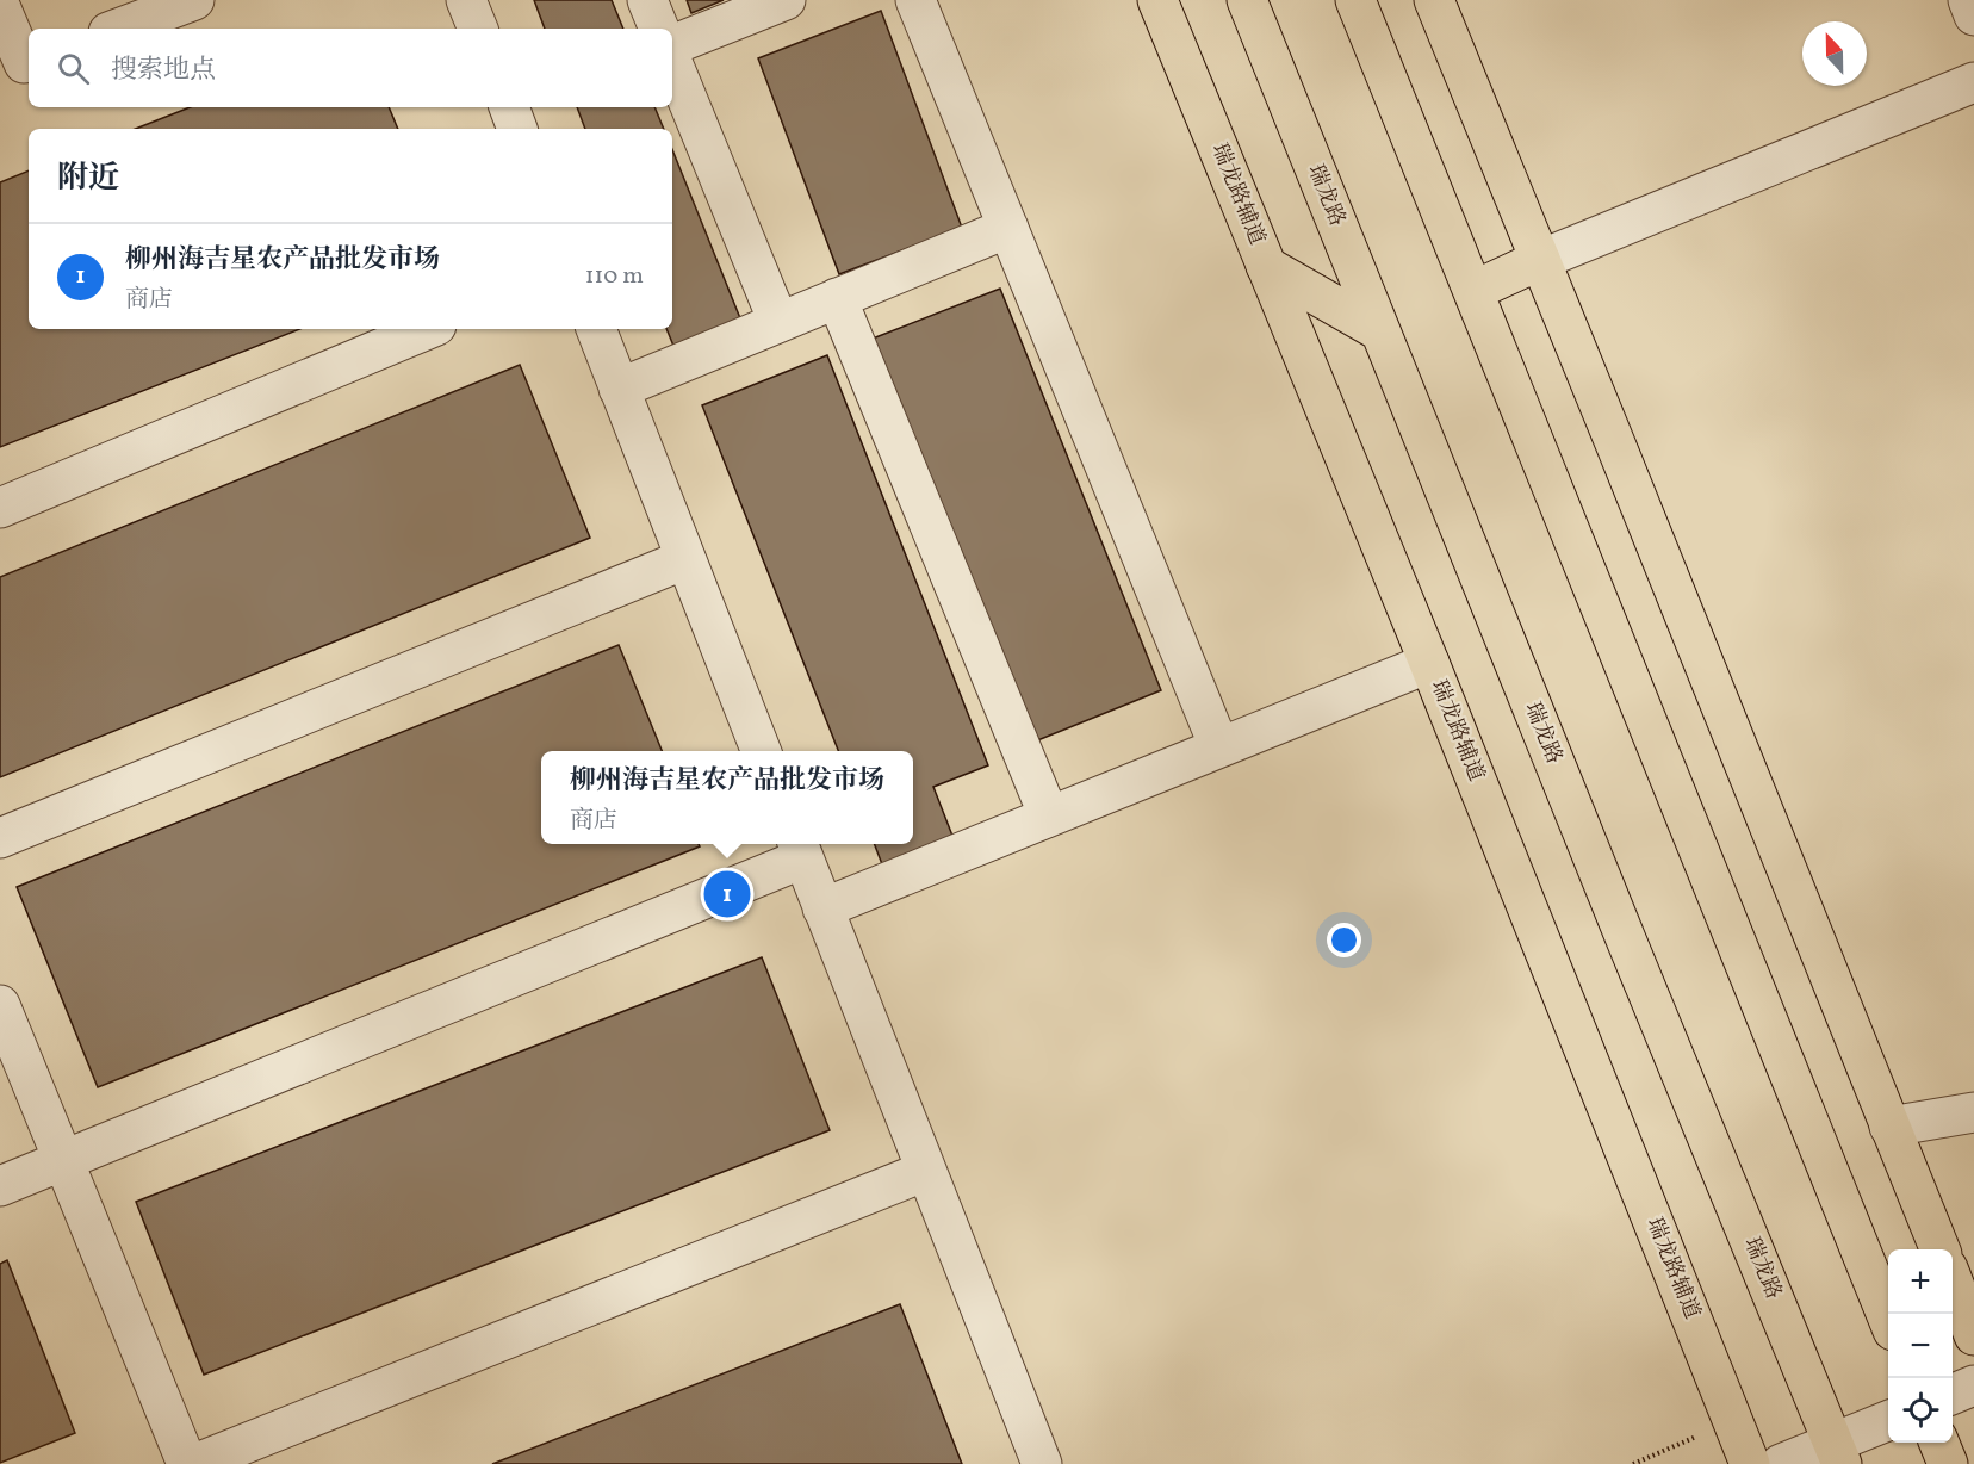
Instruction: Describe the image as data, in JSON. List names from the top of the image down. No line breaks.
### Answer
{"streets":{"main road":["瑞龙路辅道","瑞龙路"]},"north":"top","page":{"search":"搜索地点","heading":"附近","list":[{"mark":"1","name":"柳州海吉星农产品批发市场","note":"商店","value":"110 m"}],"popup":["柳州海吉星农产品批发市场","商店"],"pins":"1","map_buttons":["+","−"]}}
